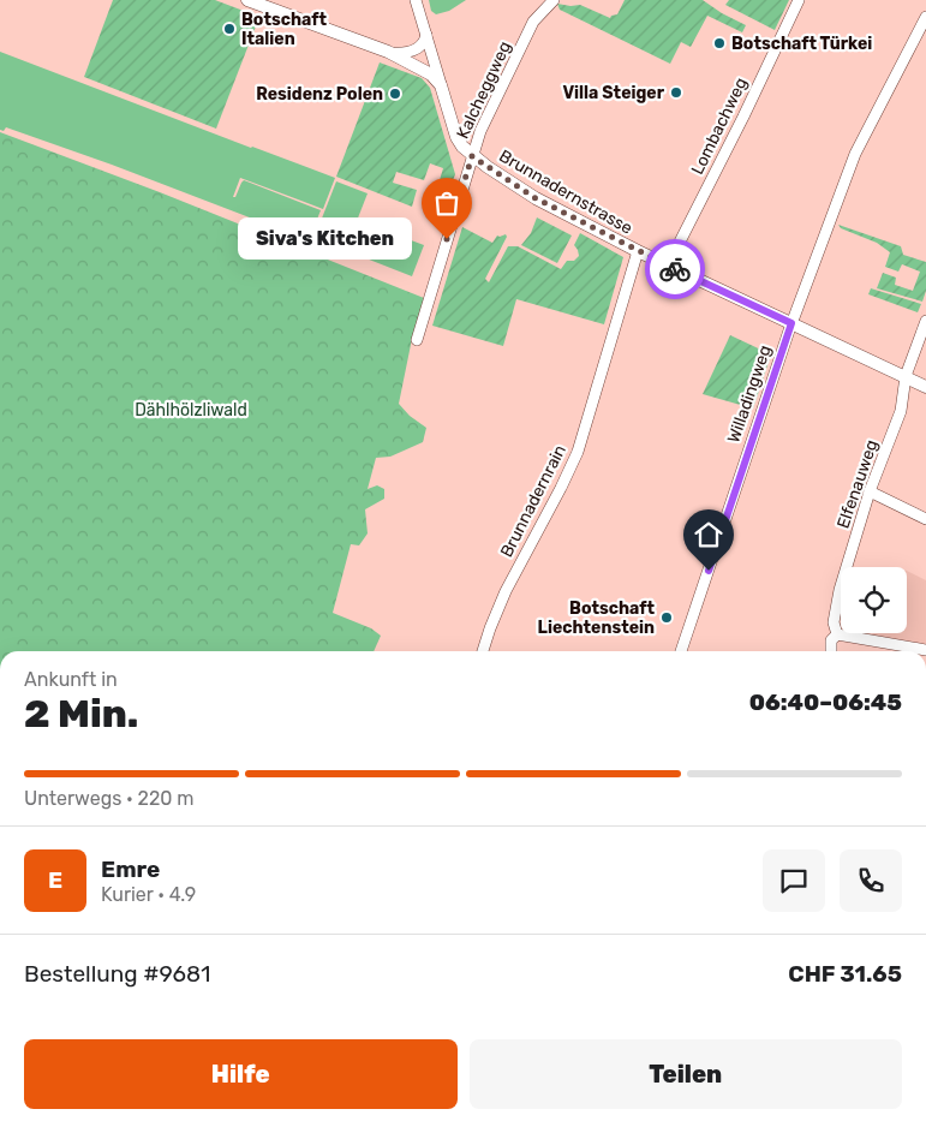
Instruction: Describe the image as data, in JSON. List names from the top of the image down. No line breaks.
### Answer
{"streets":{"street":["Kalcheggweg","Lombachweg","Brunnadernstrasse","Willadingweg","Elfenauweg","Brunnadernrain"]},"crossings":[["Kalcheggweg","Brunnadernstrasse"],["Lombachweg","Brunnadernstrasse"],["Brunnadernstrasse","Willadingweg"],["Brunnadernstrasse","Elfenauweg"],["Brunnadernstrasse","Brunnadernrain"]],"parks":["Dählhölzliwald"],"places":["Botschaft Italien","Botschaft Türkei","Villa Steiger","Residenz Polen","Siva's Kitchen","Botschaft Liechtenstein"],"page":{"bubble":"Siva's Kitchen","heading":["2 Min.","Ankunft in","06:40–06:45"],"panel":["Emre","Kurier · 4.9","Bestellung #9681","CHF 31.65"],"bar":"Unterwegs · 220 m","round":"E","buttons":["Hilfe","Teilen"]}}
